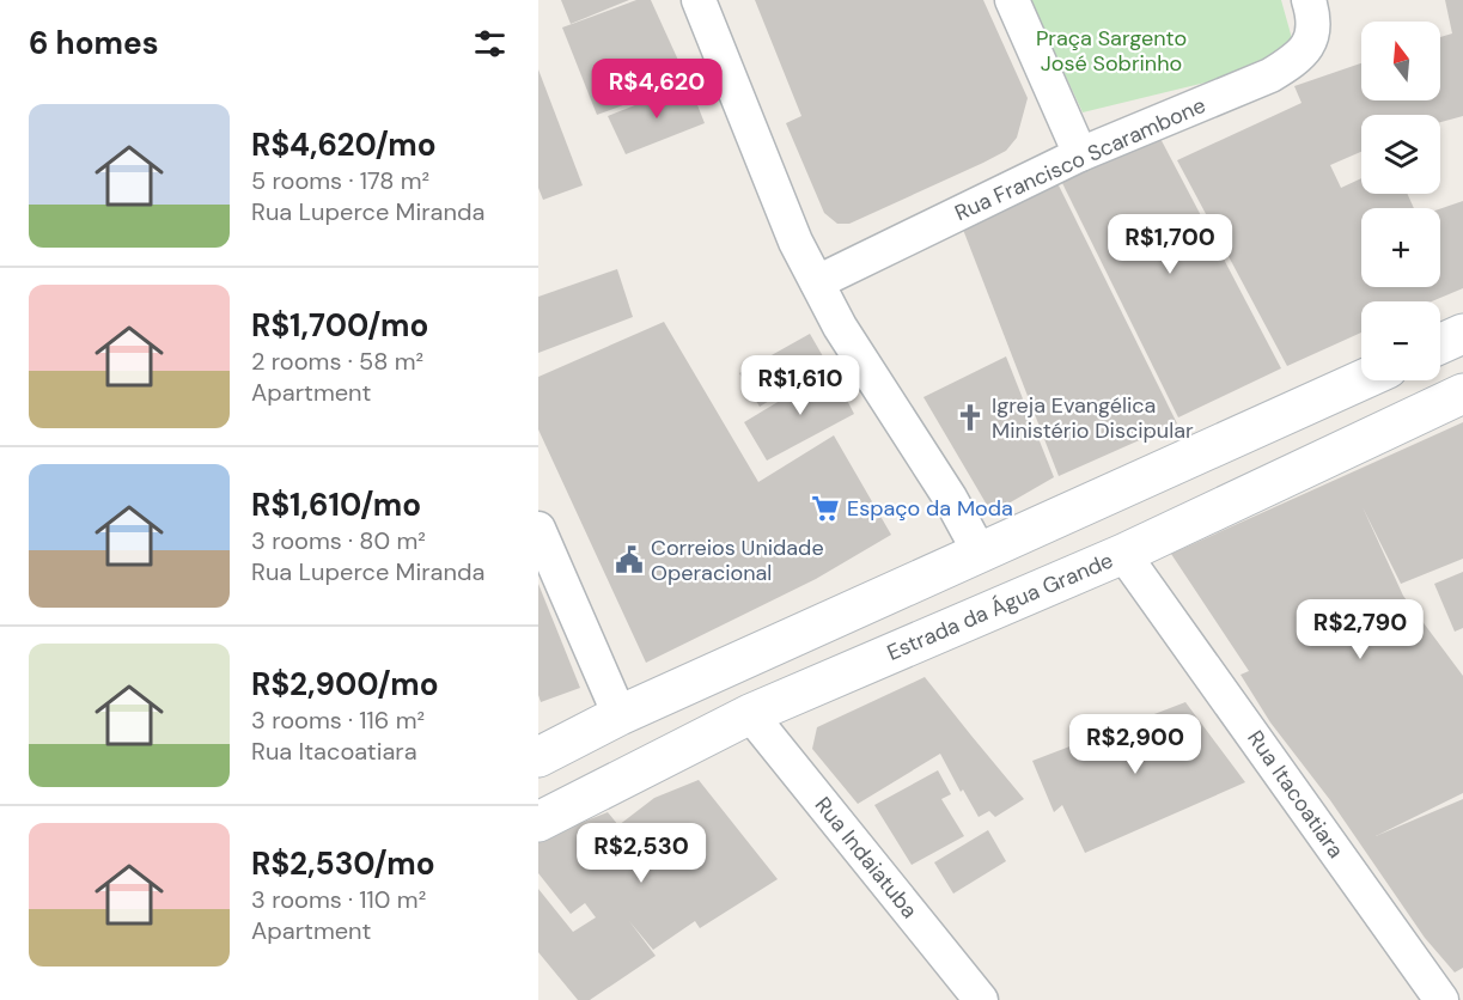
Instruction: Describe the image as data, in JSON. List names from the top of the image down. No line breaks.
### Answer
{"streets":{"main road":["Estrada da Água Grande"],"street":["Rua Francisco Scarambone","Rua Itacoatiara","Rua Indaiatuba"]},"crossings":[["Estrada da Água Grande","Rua Itacoatiara"],["Estrada da Água Grande","Rua Indaiatuba"]],"parks":["Praça Sargento José Sobrinho"],"places":{"church":["Igreja Evangélica Ministério Discipular"],"supermarket":["Espaço da Moda"],"public building":["Correios Unidade Operacional"]},"north":"top","page":{"heading":"6 homes","map_buttons":["+","−"],"price":["R$4,620","R$1,700","R$1,610","R$2,790","R$2,900","R$2,530"],"list":[{"name":"R$4,620/mo","note":"5 rooms · 178 m² · Rua Luperce Miranda"},{"name":"R$1,700/mo","note":"2 rooms · 58 m² · Apartment"},{"name":"R$1,610/mo","note":"3 rooms · 80 m² · Rua Luperce Miranda"},{"name":"R$2,900/mo","note":"3 rooms · 116 m² · Rua Itacoatiara"},{"name":"R$2,530/mo","note":"3 rooms · 110 m² · Apartment"}]}}
